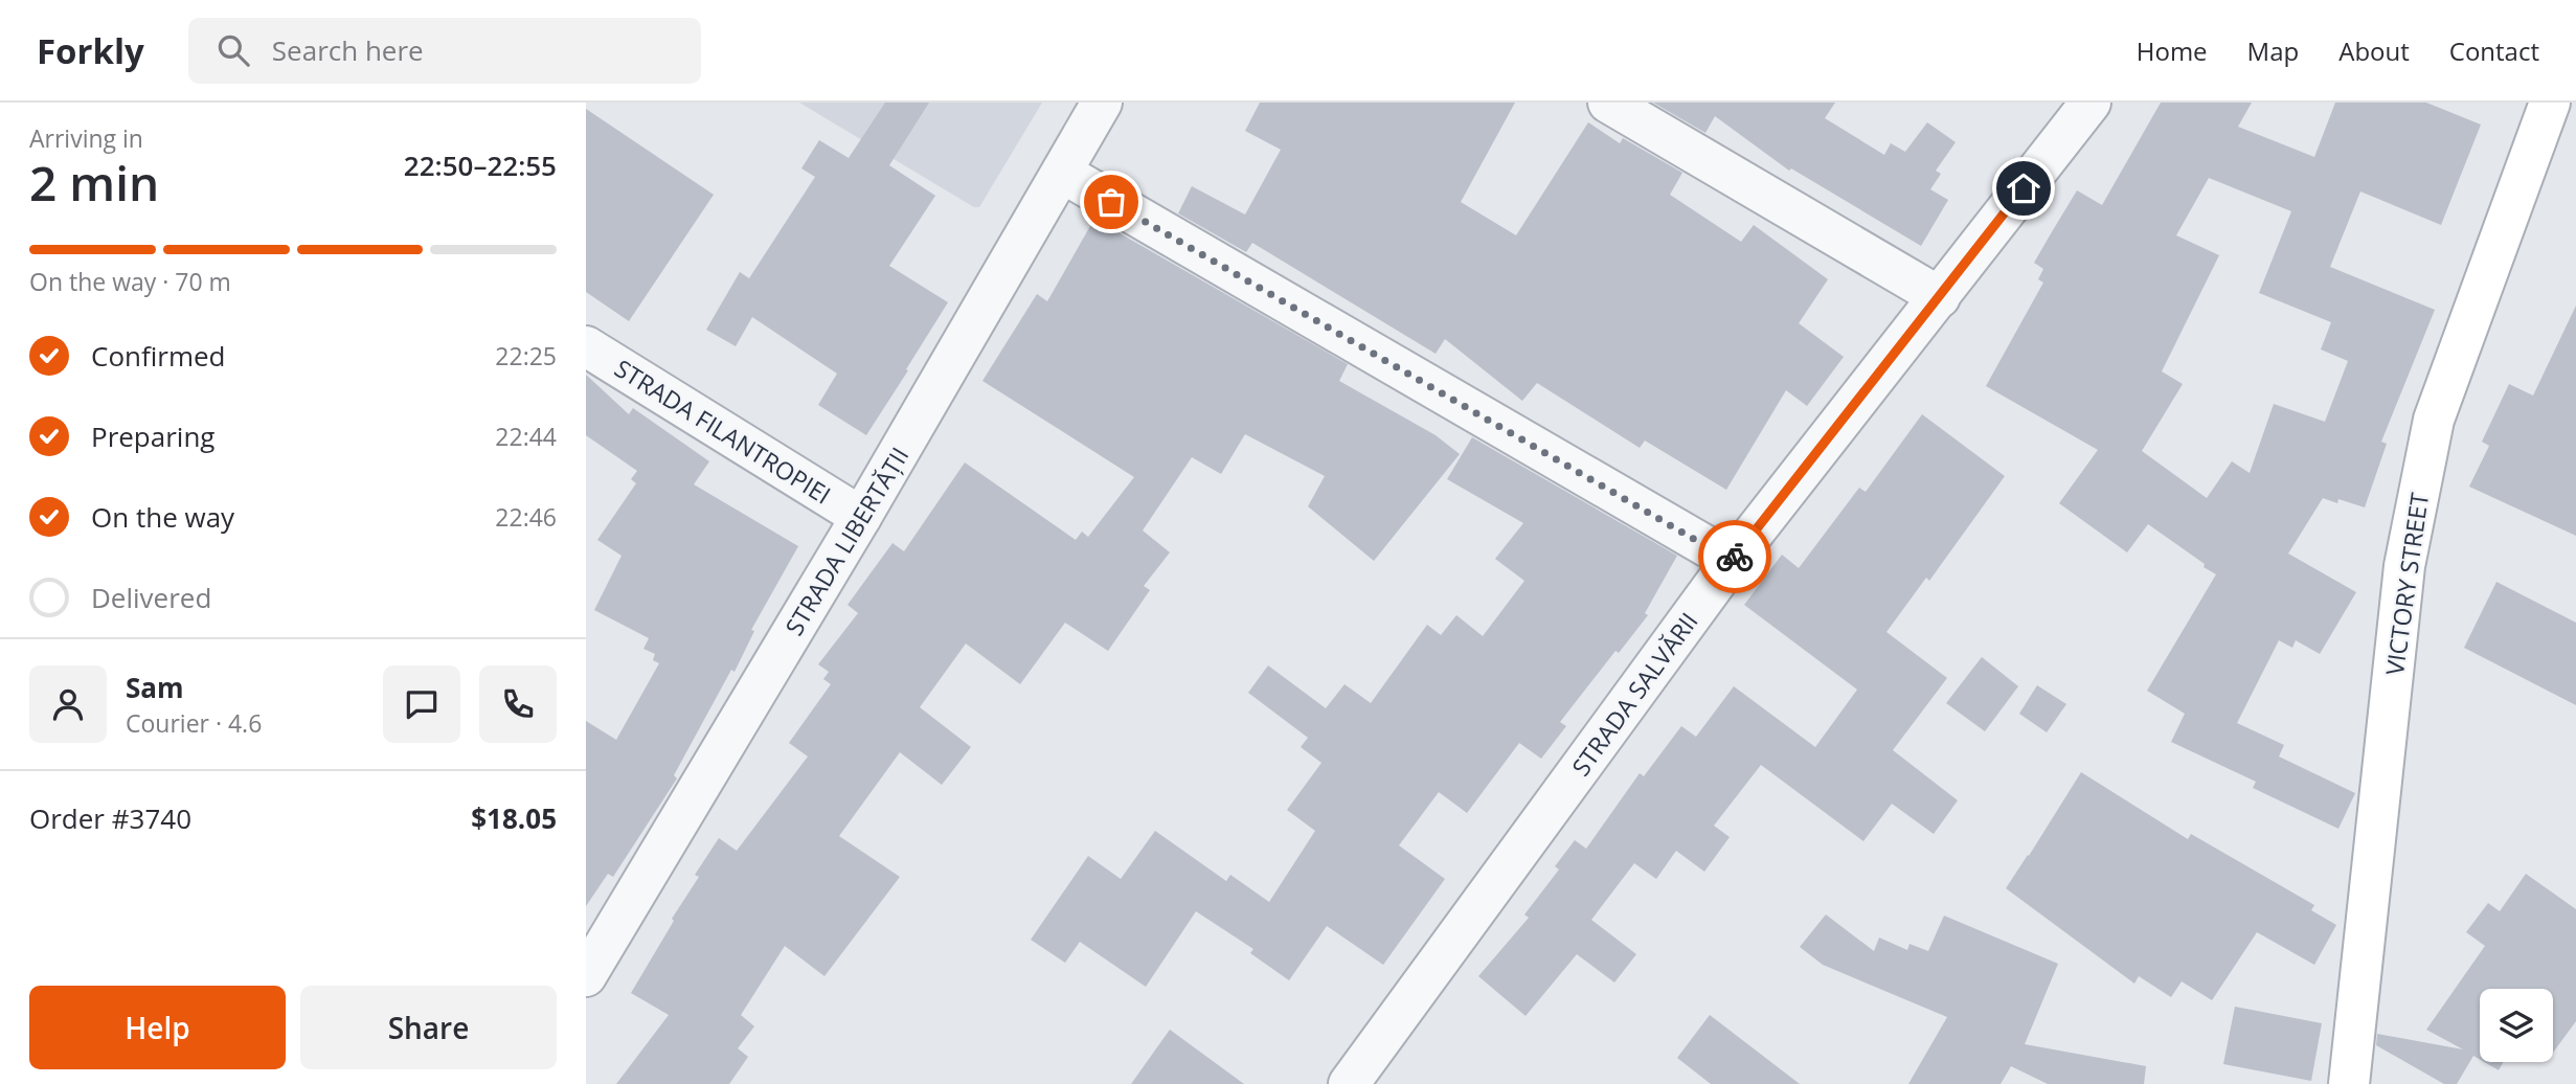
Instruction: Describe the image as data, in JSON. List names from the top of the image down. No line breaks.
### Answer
{"streets":{"street":["STRADA FILANTROPIEI","STRADA LIBERTĂȚII","VICTORY STREET","STRADA SALVĂRII"]},"crossings":[["STRADA FILANTROPIEI","STRADA LIBERTĂȚII"]],"page":{"header":"Forkly","search":"Search here","nav":["Home","Map","About","Contact"],"heading":["2 min","Arriving in","22:50–22:55"],"panel":["Sam","Courier · 4.6","Order #3740","$18.05"],"bar":"On the way · 70 m","list":[["Confirmed","22:25"],["Preparing","22:44"],["On the way","22:46"],"Delivered"],"buttons":["Help","Share"]}}
